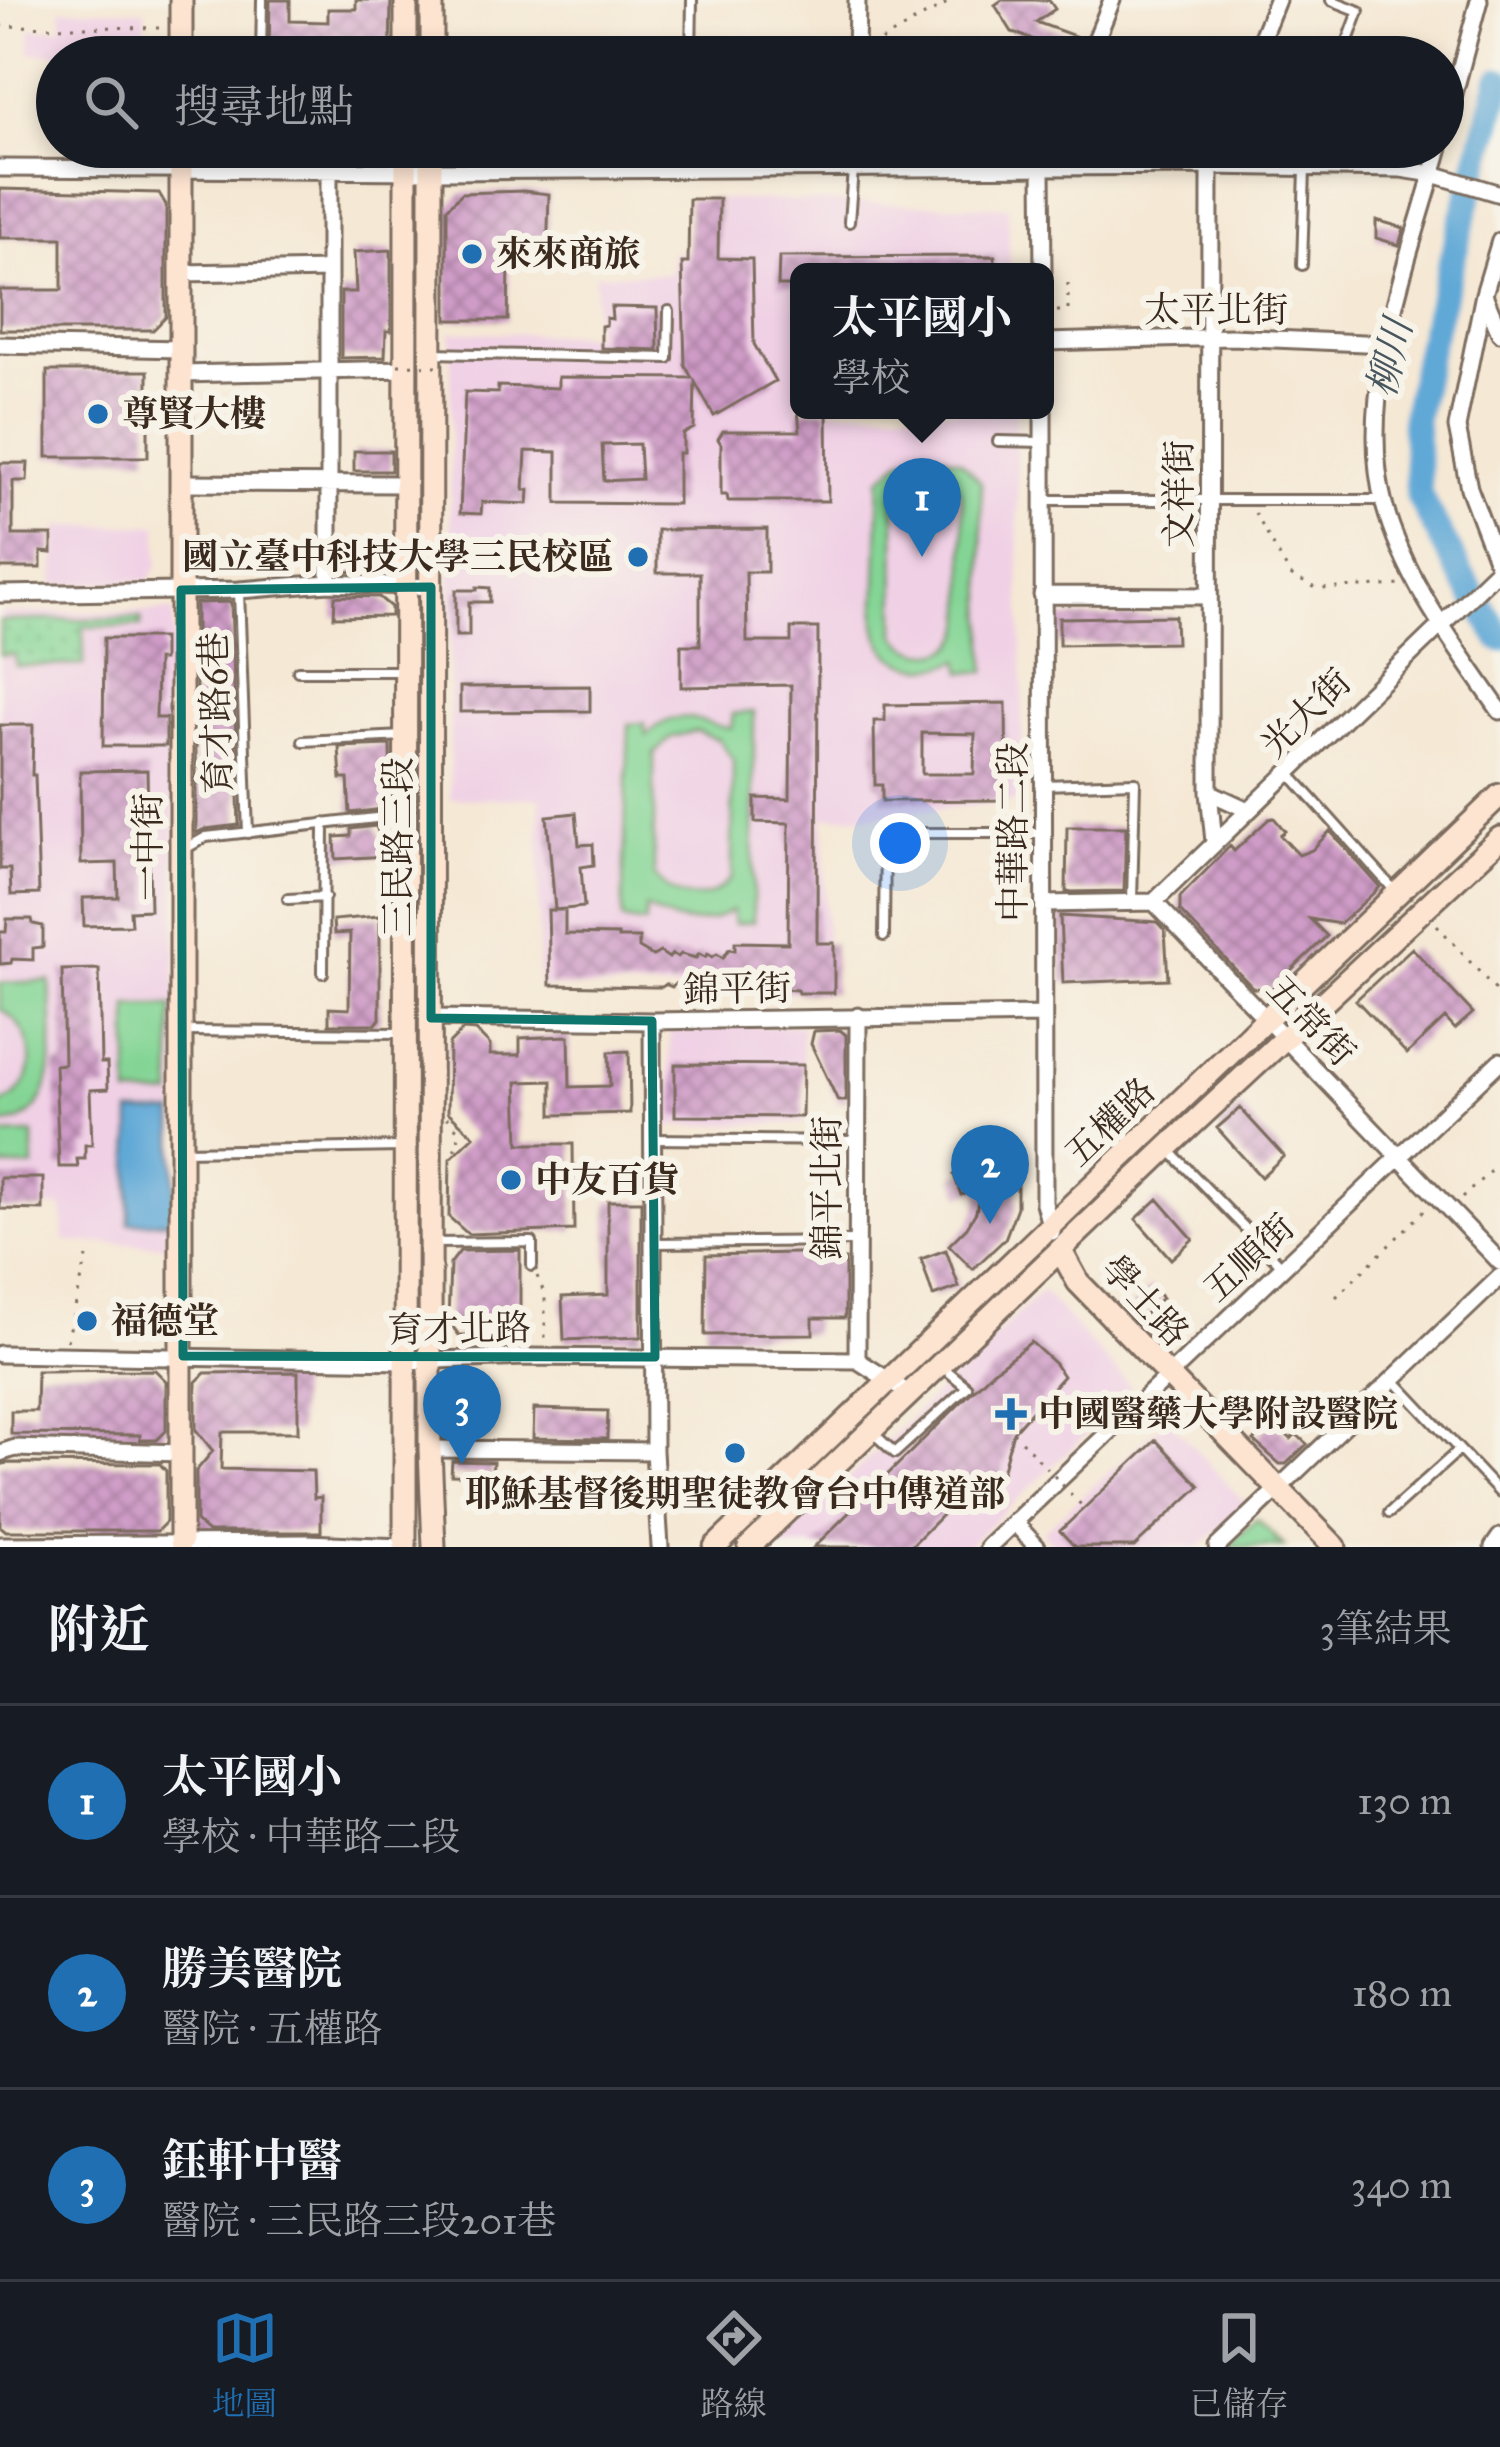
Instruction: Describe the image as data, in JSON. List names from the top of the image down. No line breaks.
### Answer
{"streets":{"main road":["一中街","三民路三段","五權路","學士路"],"street":["太平北街","文祥街","光大街","中華路二段","錦平街","五常街","錦平北街","五順街","育才北路"],"lane":["育才路6巷"]},"crossings":[["太平北街","文祥街"],["文祥街","光大街"],["光大街","五常街"],["中華路二段","錦平街"],["中華路二段","五權路"],["中華路二段","學士路"],["一中街","育才北路"],["三民路三段","錦平街"],["三民路三段","育才北路"],["錦平街","錦平北街"],["五常街","五權路"],["五常街","五順街"],["五權路","學士路"],["錦平北街","育才北路"],["五順街","學士路"]],"water":["柳川"],"places":{"other":["來來商旅","尊賢大樓","國立臺中科技大學三民校區","中友百貨","福德堂","耶穌基督後期聖徒教會台中傳道部"],"health":["中國醫藥大學附設醫院"]},"page":{"search":"搜尋地點","popup":["太平國小","學校"],"pins":["1","2","3"],"heading":["附近","3筆結果"],"list":[{"mark":"1","name":"太平國小","note":"學校 · 中華路二段","value":"130 m"},{"mark":"2","name":"勝美醫院","note":"醫院 · 五權路","value":"180 m"},{"mark":"3","name":"鈺軒中醫","note":"醫院 · 三民路三段201巷","value":"340 m"}],"nav":["地圖","路線","已儲存"]}}
